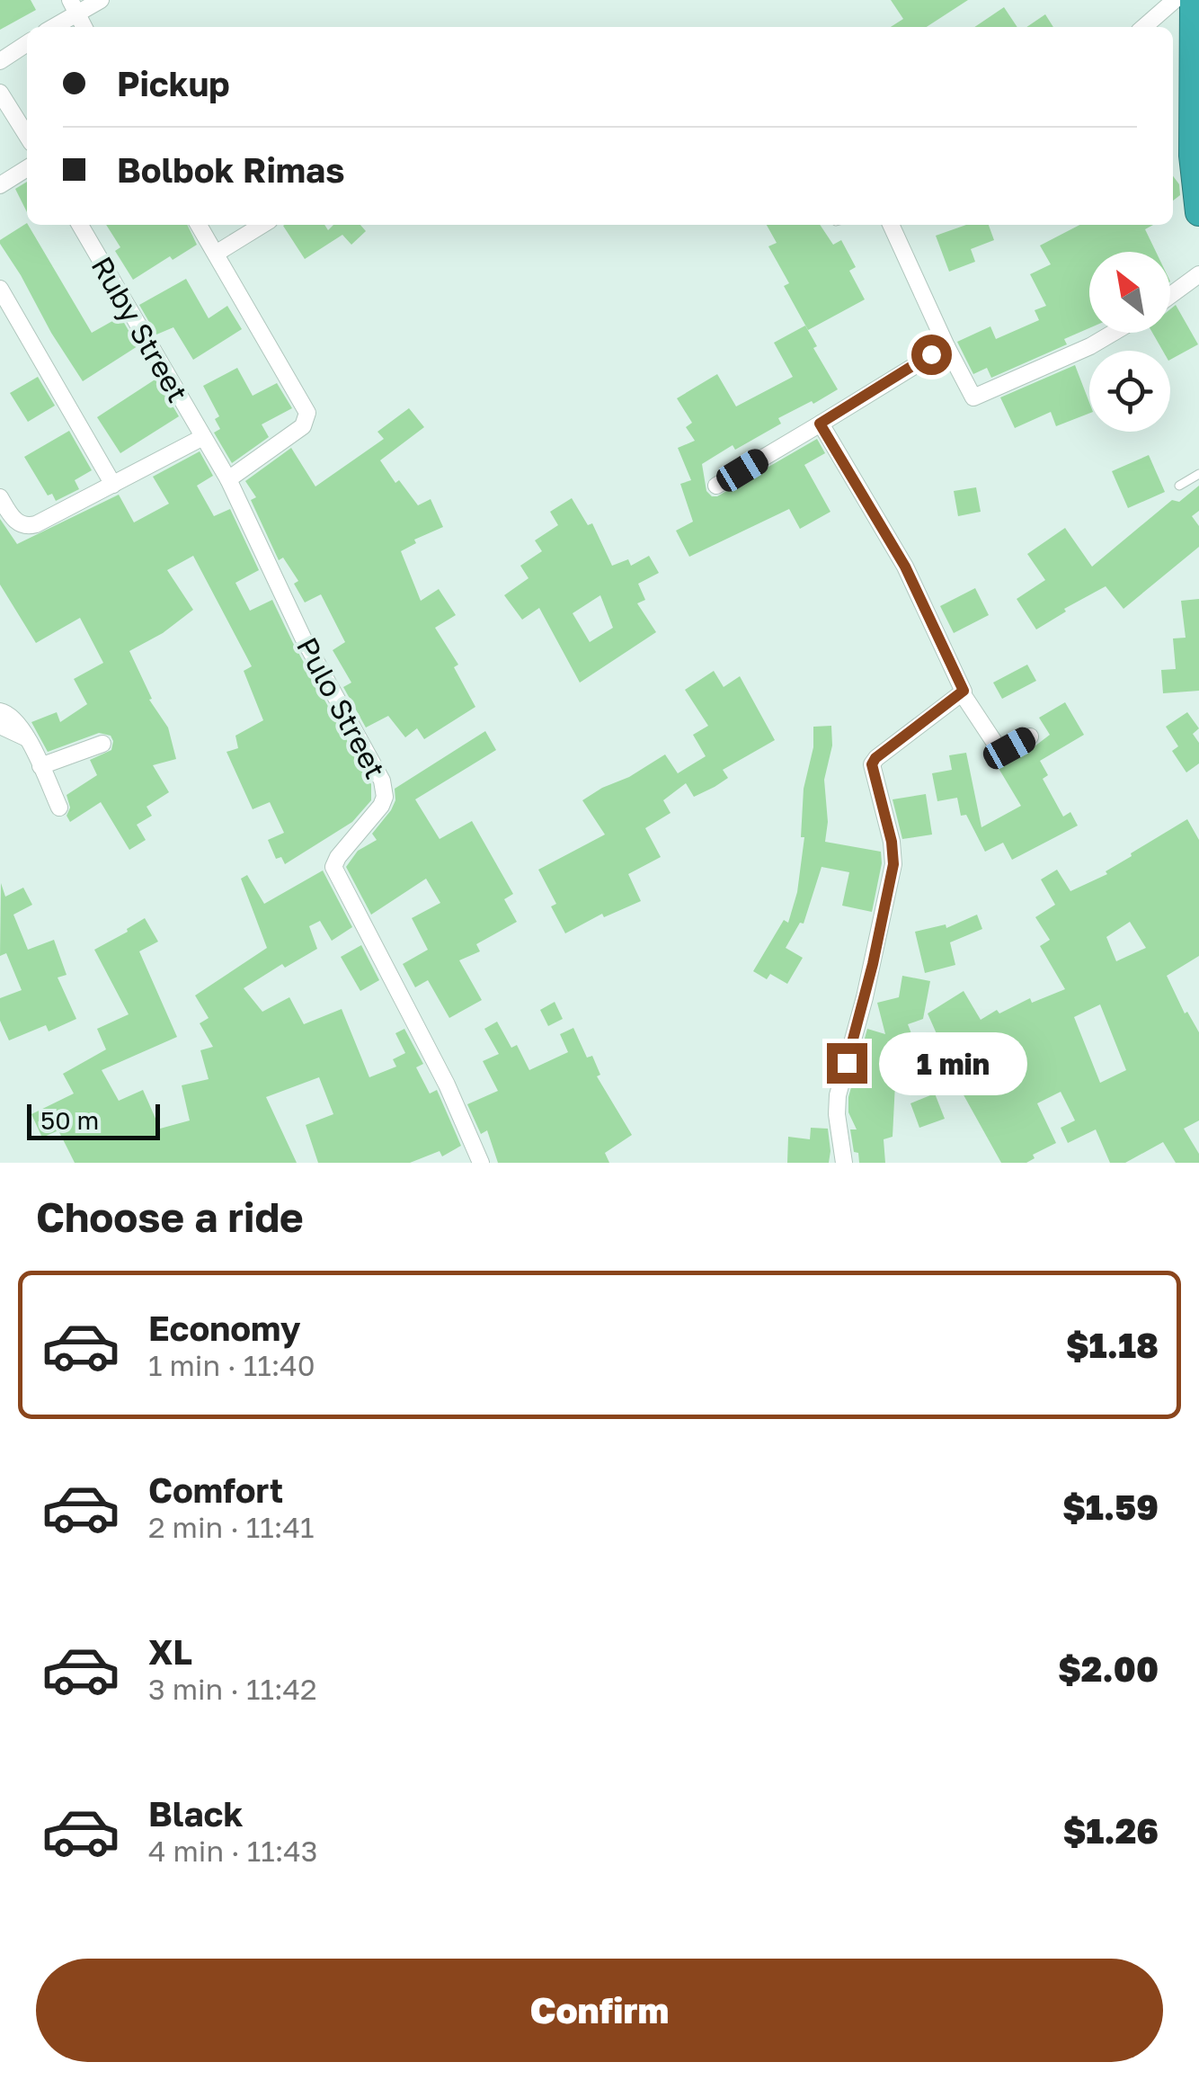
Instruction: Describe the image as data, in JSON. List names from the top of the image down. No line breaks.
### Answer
{"streets":{"street":["Ruby Street","Pulo Street"]},"crossings":[["Ruby Street","Pulo Street"]],"scale_bar":"50 m","north":"top left","page":{"banner":["Pickup","Bolbok Rimas"],"bubble":"1 min","scale":"50 m","heading":"Choose a ride","list":[{"name":"Economy","note":"1 min · 11:40","value":"$1.18"},{"name":"Comfort","note":"2 min · 11:41","value":"$1.59"},{"name":"XL","note":"3 min · 11:42","value":"$2.00"},{"name":"Black","note":"4 min · 11:43","value":"$1.26"}],"buttons":"Confirm"}}
